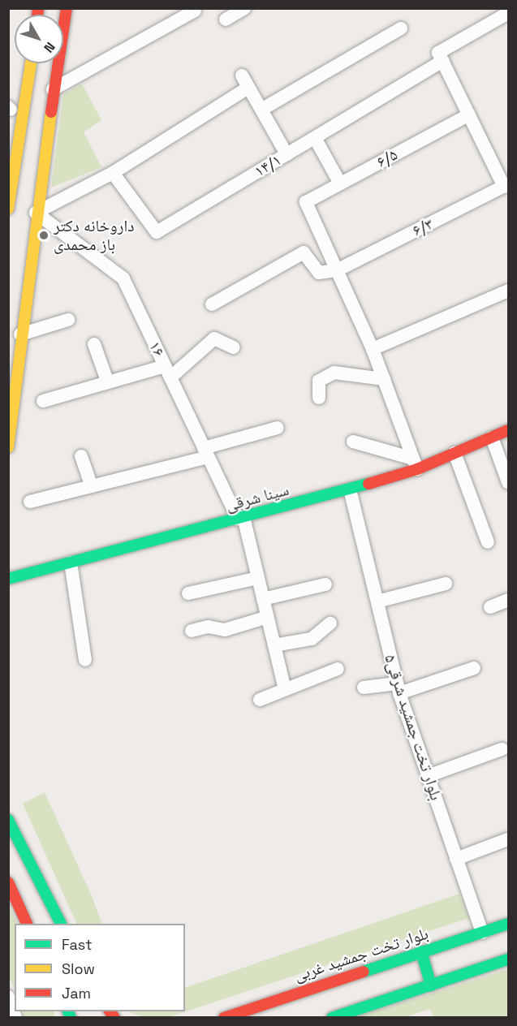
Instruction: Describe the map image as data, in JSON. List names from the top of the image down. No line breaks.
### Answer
{"streets":{"main road":["سینا شرقی","بلوار تخت جمشید غربی"],"street":["۶/۵","۱۴/۱","۶/۳","۱۶","بلوار تخت جمشید شرقی۵"]},"crossings":[["۶/۵","۶/۳"],["۱۶","سینا شرقی"],["سینا شرقی","بلوار تخت جمشید شرقی۵"],["بلوار تخت جمشید شرقی۵","بلوار تخت جمشید غربی"]],"places":["داروخانه دکتر باز محمدی"],"legend":["Fast","Slow","Jam"],"north":"bottom right"}
